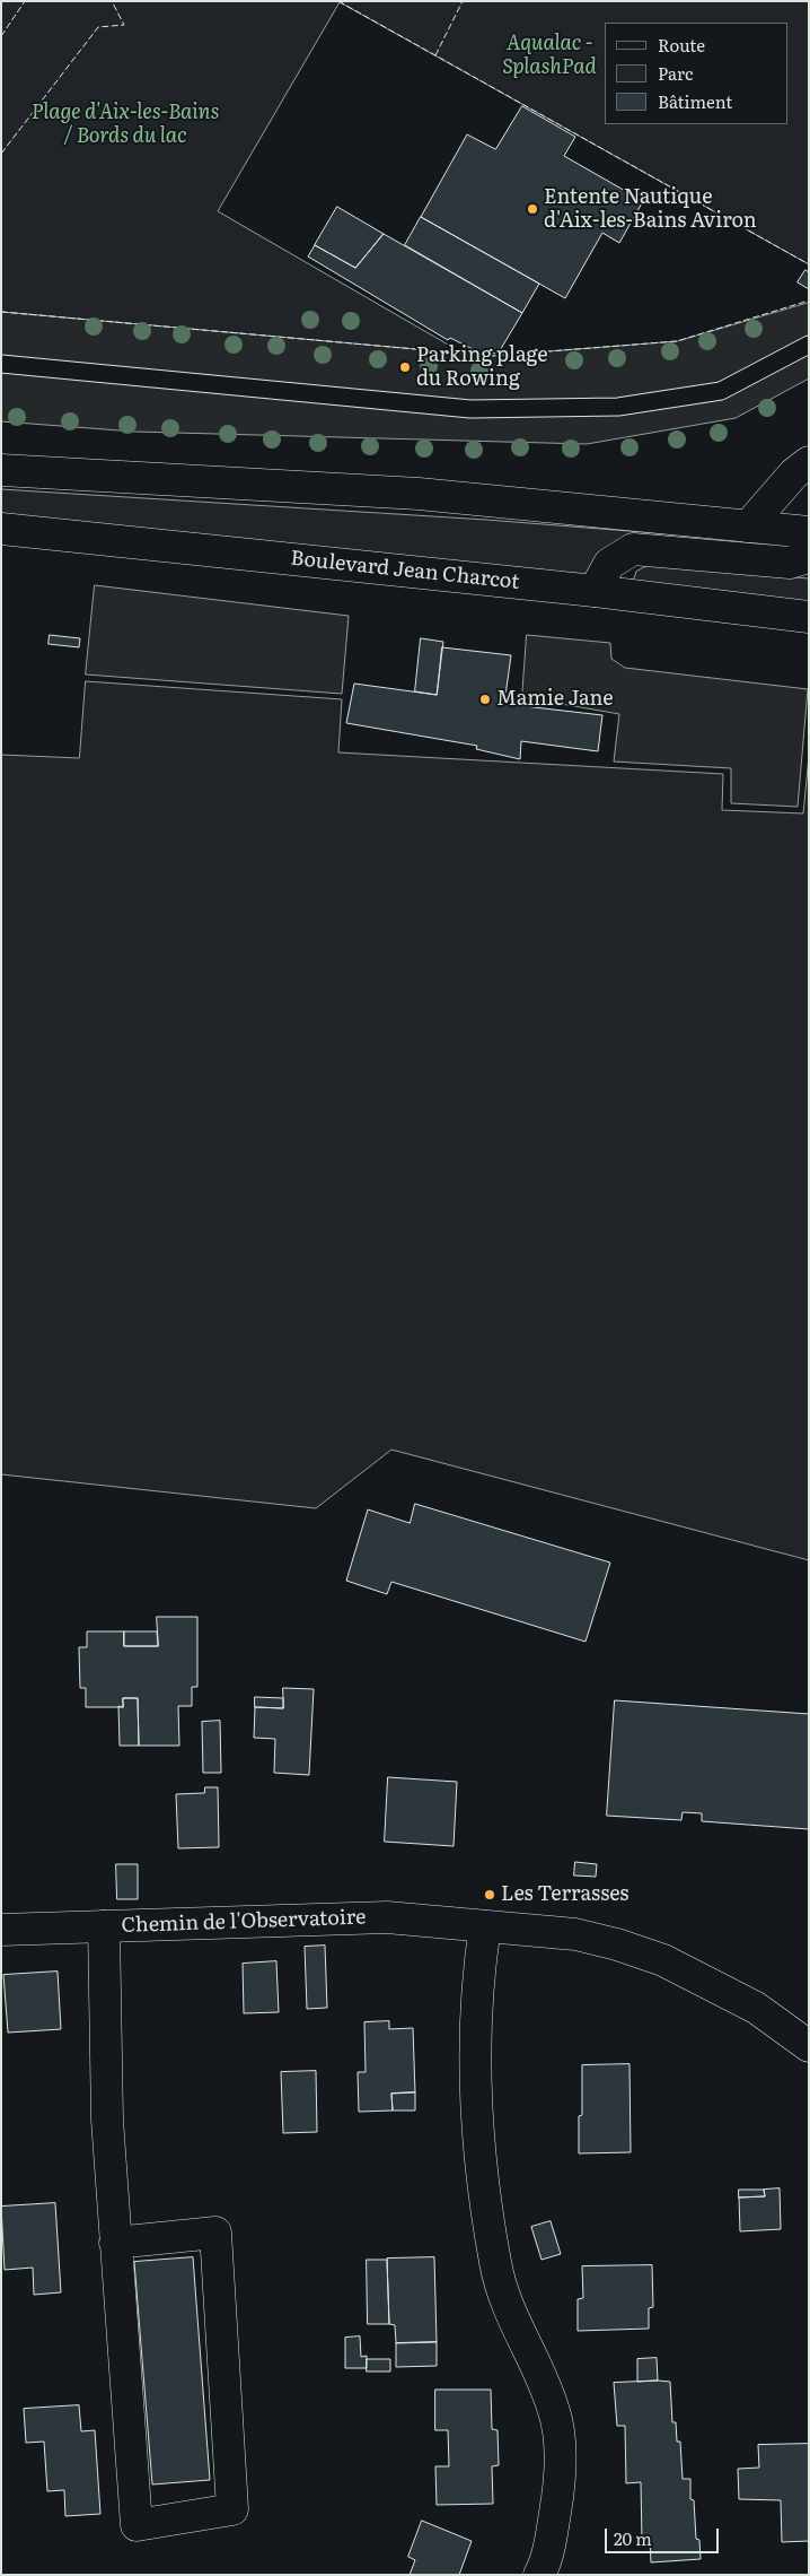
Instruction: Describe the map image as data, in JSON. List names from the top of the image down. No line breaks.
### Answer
{"streets":{"street":["Boulevard Jean Charcot","Chemin de l'Observatoire"]},"parks":["Aqualac - SplashPad","Plage d'Aix-les-Bains / Bords du lac"],"places":["Entente Nautique d'Aix-les-Bains Aviron","Parking plage du Rowing","Mamie Jane","Les Terrasses"],"legend":["Route","Parc","Bâtiment"],"scale_bar":"20 m"}
